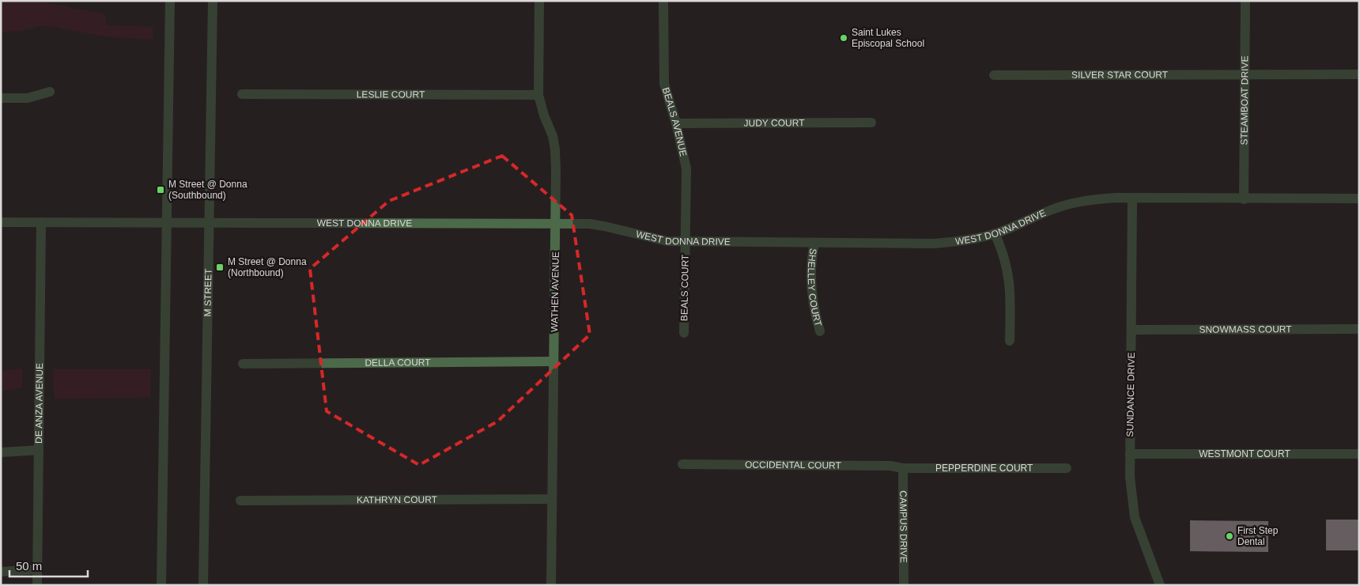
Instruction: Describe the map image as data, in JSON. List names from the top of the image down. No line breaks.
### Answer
{"streets":{"street":["SILVER STAR COURT","LESLIE COURT","STEAMBOAT DRIVE","BEALS AVENUE","JUDY COURT","WEST DONNA DRIVE","BEALS COURT","SHELLEY COURT","WATHEN AVENUE","M STREET","SNOWMASS COURT","DELLA COURT","SUNDANCE DRIVE","DE ANZA AVENUE","WESTMONT COURT","OCCIDENTAL COURT","PEPPERDINE COURT","KATHRYN COURT","CAMPUS DRIVE"]},"crossings":[["SILVER STAR COURT","STEAMBOAT DRIVE"],["LESLIE COURT","WATHEN AVENUE"],["STEAMBOAT DRIVE","WEST DONNA DRIVE"],["BEALS AVENUE","JUDY COURT"],["BEALS AVENUE","WEST DONNA DRIVE"],["BEALS AVENUE","BEALS COURT"],["WEST DONNA DRIVE","BEALS COURT"],["WEST DONNA DRIVE","SHELLEY COURT"],["WEST DONNA DRIVE","WATHEN AVENUE"],["WEST DONNA DRIVE","M STREET"],["WEST DONNA DRIVE","SUNDANCE DRIVE"],["WEST DONNA DRIVE","DE ANZA AVENUE"],["WATHEN AVENUE","DELLA COURT"],["WATHEN AVENUE","KATHRYN COURT"],["SNOWMASS COURT","SUNDANCE DRIVE"],["SUNDANCE DRIVE","WESTMONT COURT"],["OCCIDENTAL COURT","PEPPERDINE COURT"],["OCCIDENTAL COURT","CAMPUS DRIVE"],["PEPPERDINE COURT","CAMPUS DRIVE"]],"places":{"other":["Saint Lukes Episcopal School","First Step Dental"],"transit":["M Street @ Donna (Southbound)","M Street @ Donna (Northbound)"]},"scale_bar":"50 m"}
